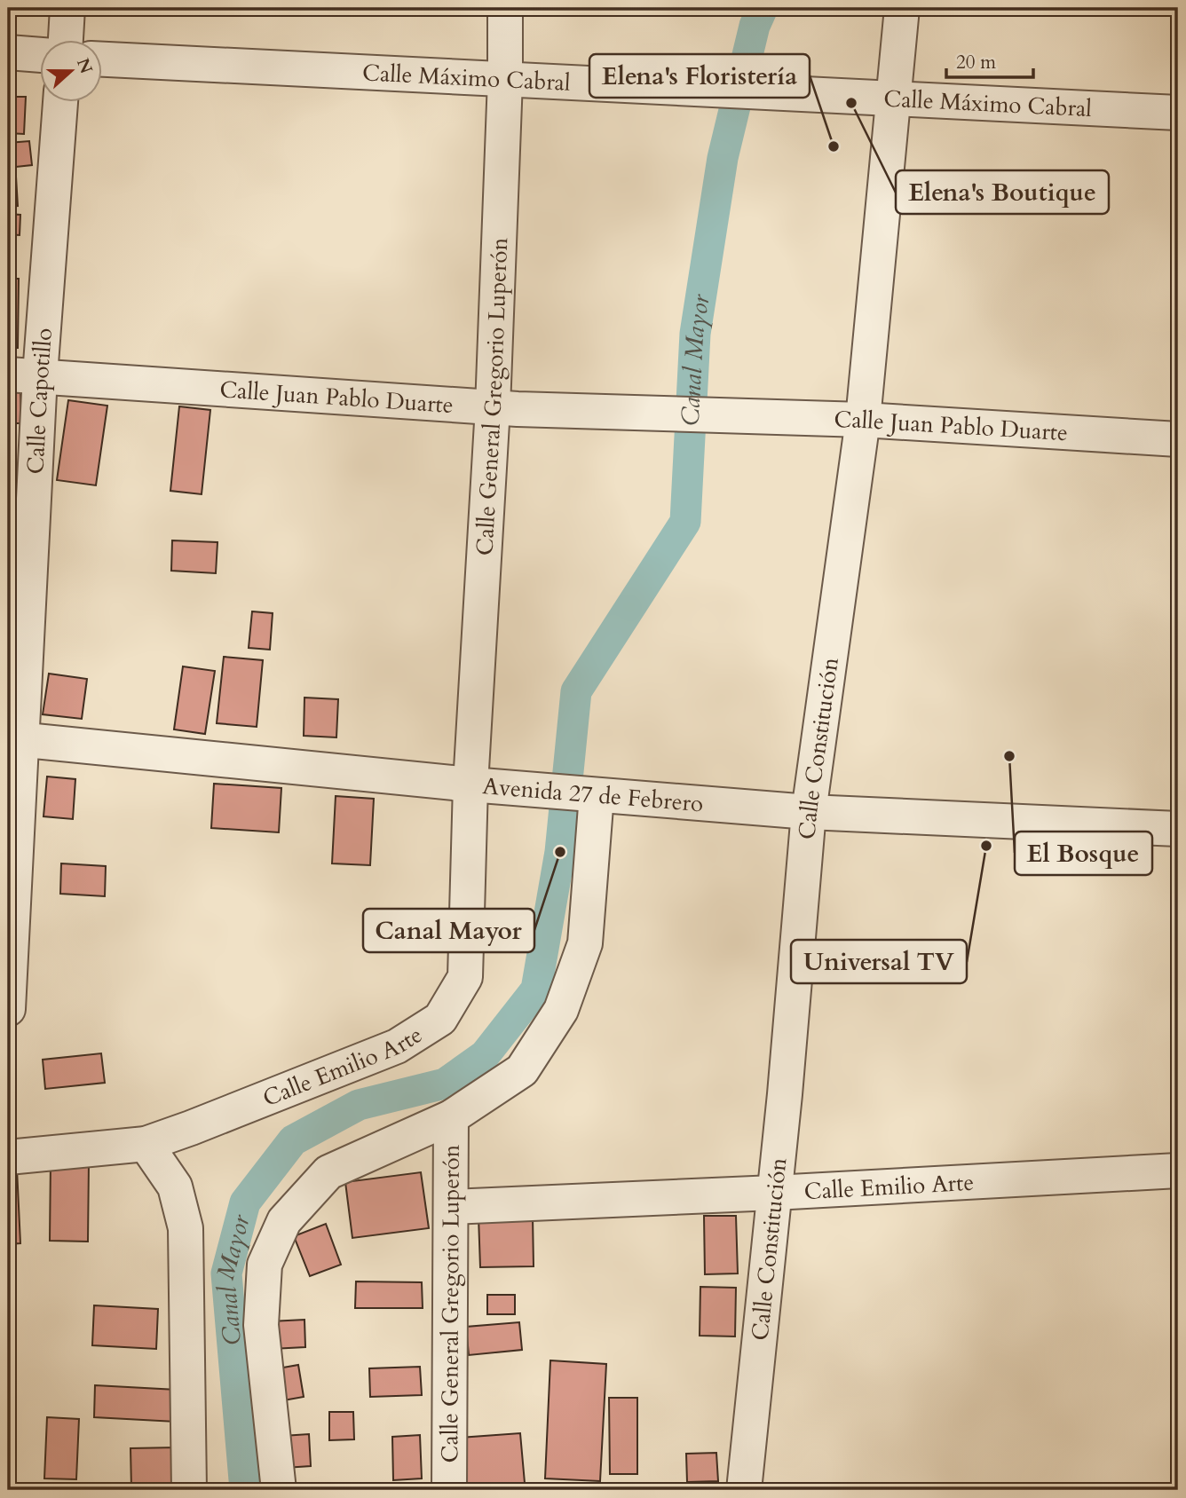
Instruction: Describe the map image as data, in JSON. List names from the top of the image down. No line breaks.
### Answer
{"streets":{"street":["Calle Máximo Cabral","Calle Juan Pablo Duarte","Calle General Gregorio Luperón","Calle Capotillo","Calle Constitución","Avenida 27 de Febrero","Calle Emilio Arte"]},"crossings":[["Calle Máximo Cabral","Calle General Gregorio Luperón"],["Calle Máximo Cabral","Calle Constitución"],["Calle Juan Pablo Duarte","Calle General Gregorio Luperón"],["Calle Juan Pablo Duarte","Calle Capotillo"],["Calle Juan Pablo Duarte","Calle Constitución"],["Calle General Gregorio Luperón","Avenida 27 de Febrero"],["Calle General Gregorio Luperón","Calle Emilio Arte"],["Calle Capotillo","Avenida 27 de Febrero"],["Calle Constitución","Avenida 27 de Febrero"],["Calle Constitución","Calle Emilio Arte"],["Avenida 27 de Febrero","Calle Emilio Arte"]],"water":["Canal Mayor"],"places":["Elena's Boutique","Elena's Floristería","El Bosque","Universal TV","Canal Mayor"],"scale_bar":"20 m","north":"right"}
